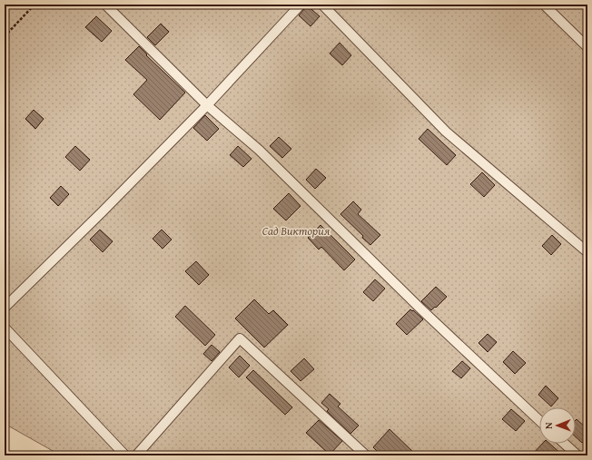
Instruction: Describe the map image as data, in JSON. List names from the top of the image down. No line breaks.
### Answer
{"parks":["Сад Виктория"],"north":"left"}
